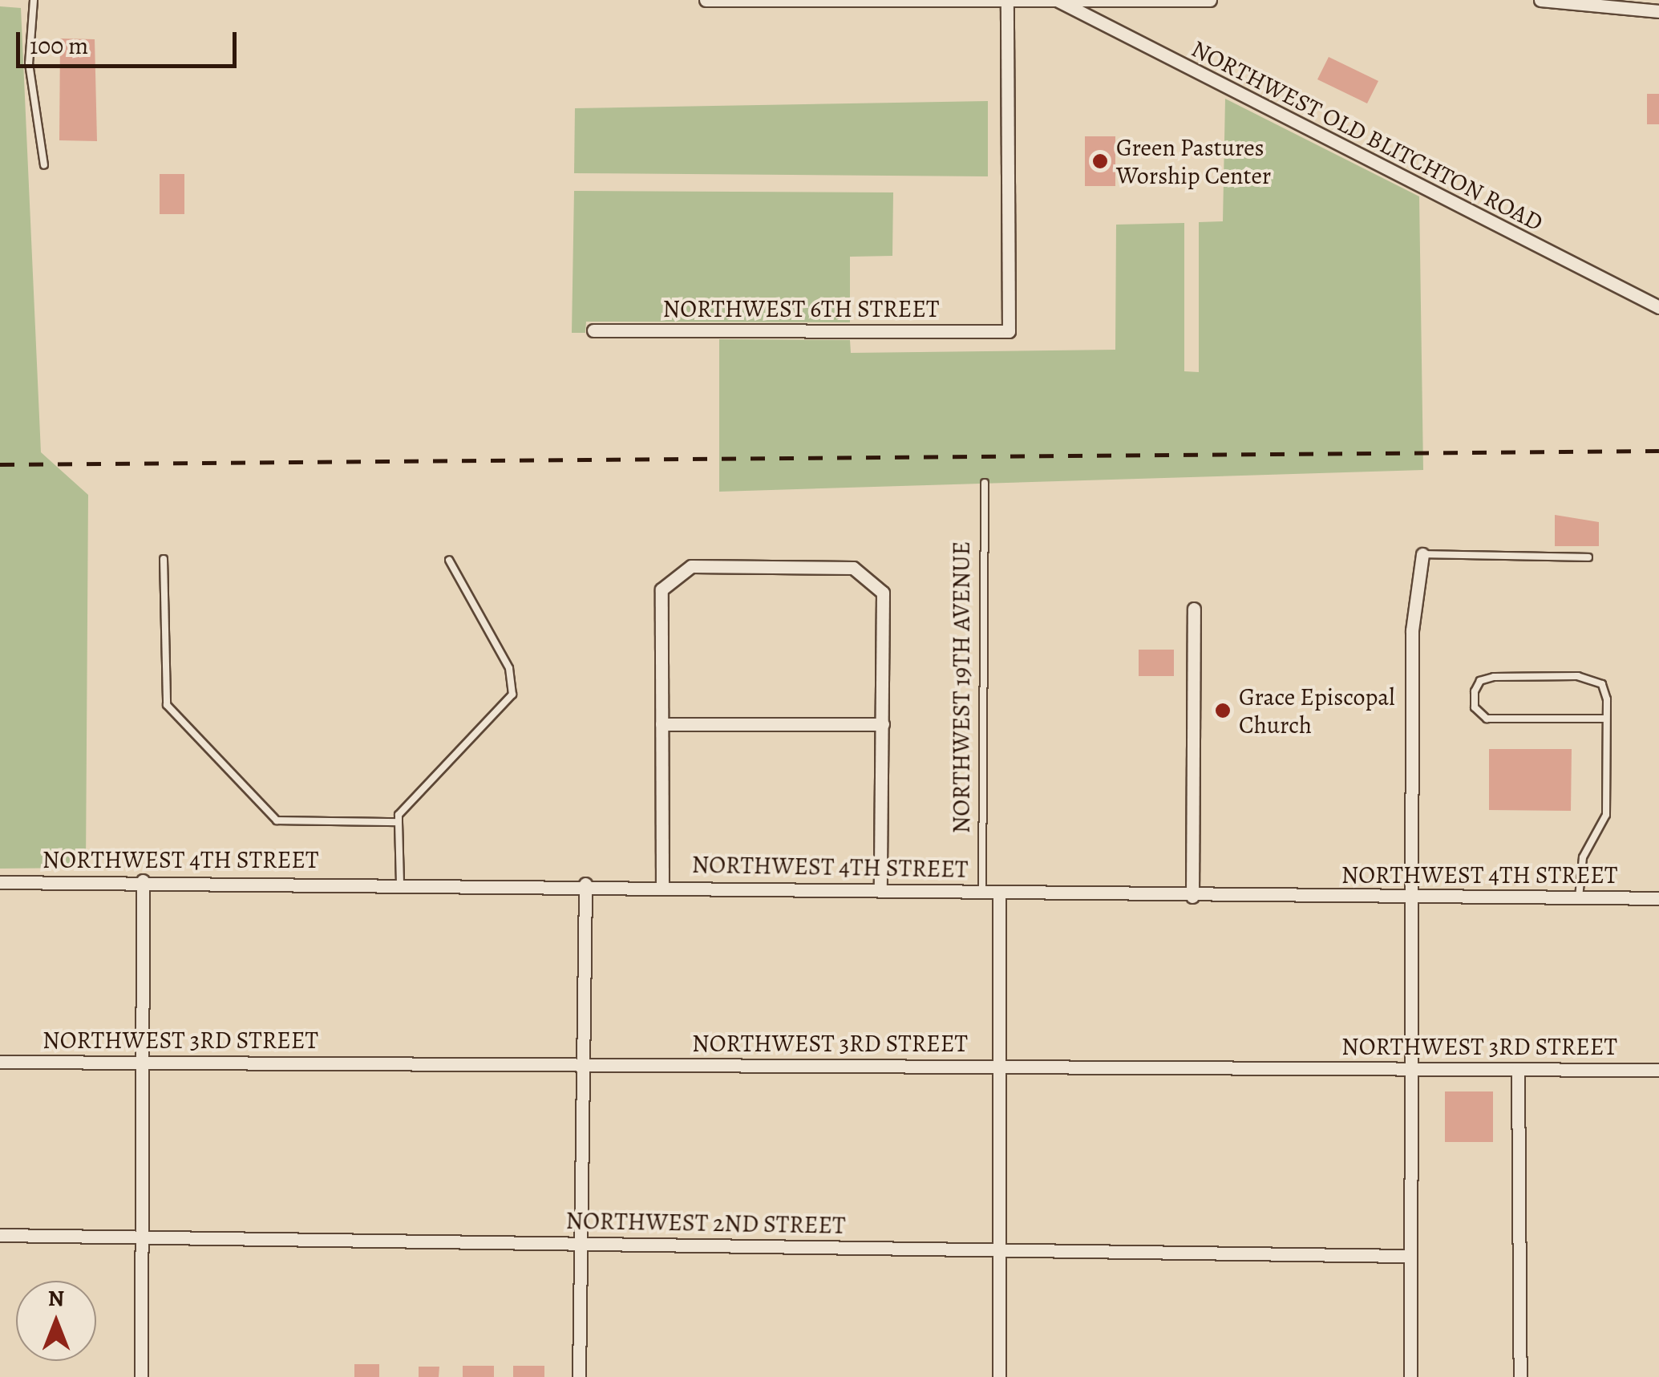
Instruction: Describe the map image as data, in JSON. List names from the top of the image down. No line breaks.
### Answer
{"streets":{"street":["NORTHWEST OLD BLITCHTON ROAD","NORTHWEST 6TH STREET","NORTHWEST 4TH STREET","NORTHWEST 3RD STREET","NORTHWEST 2ND STREET"],"lane":["NORTHWEST 19TH AVENUE"]},"crossings":[["NORTHWEST 19TH AVENUE","NORTHWEST 4TH STREET"]],"places":["Green Pastures Worship Center","Grace Episcopal Church"],"scale_bar":"100 m","north":"top"}
